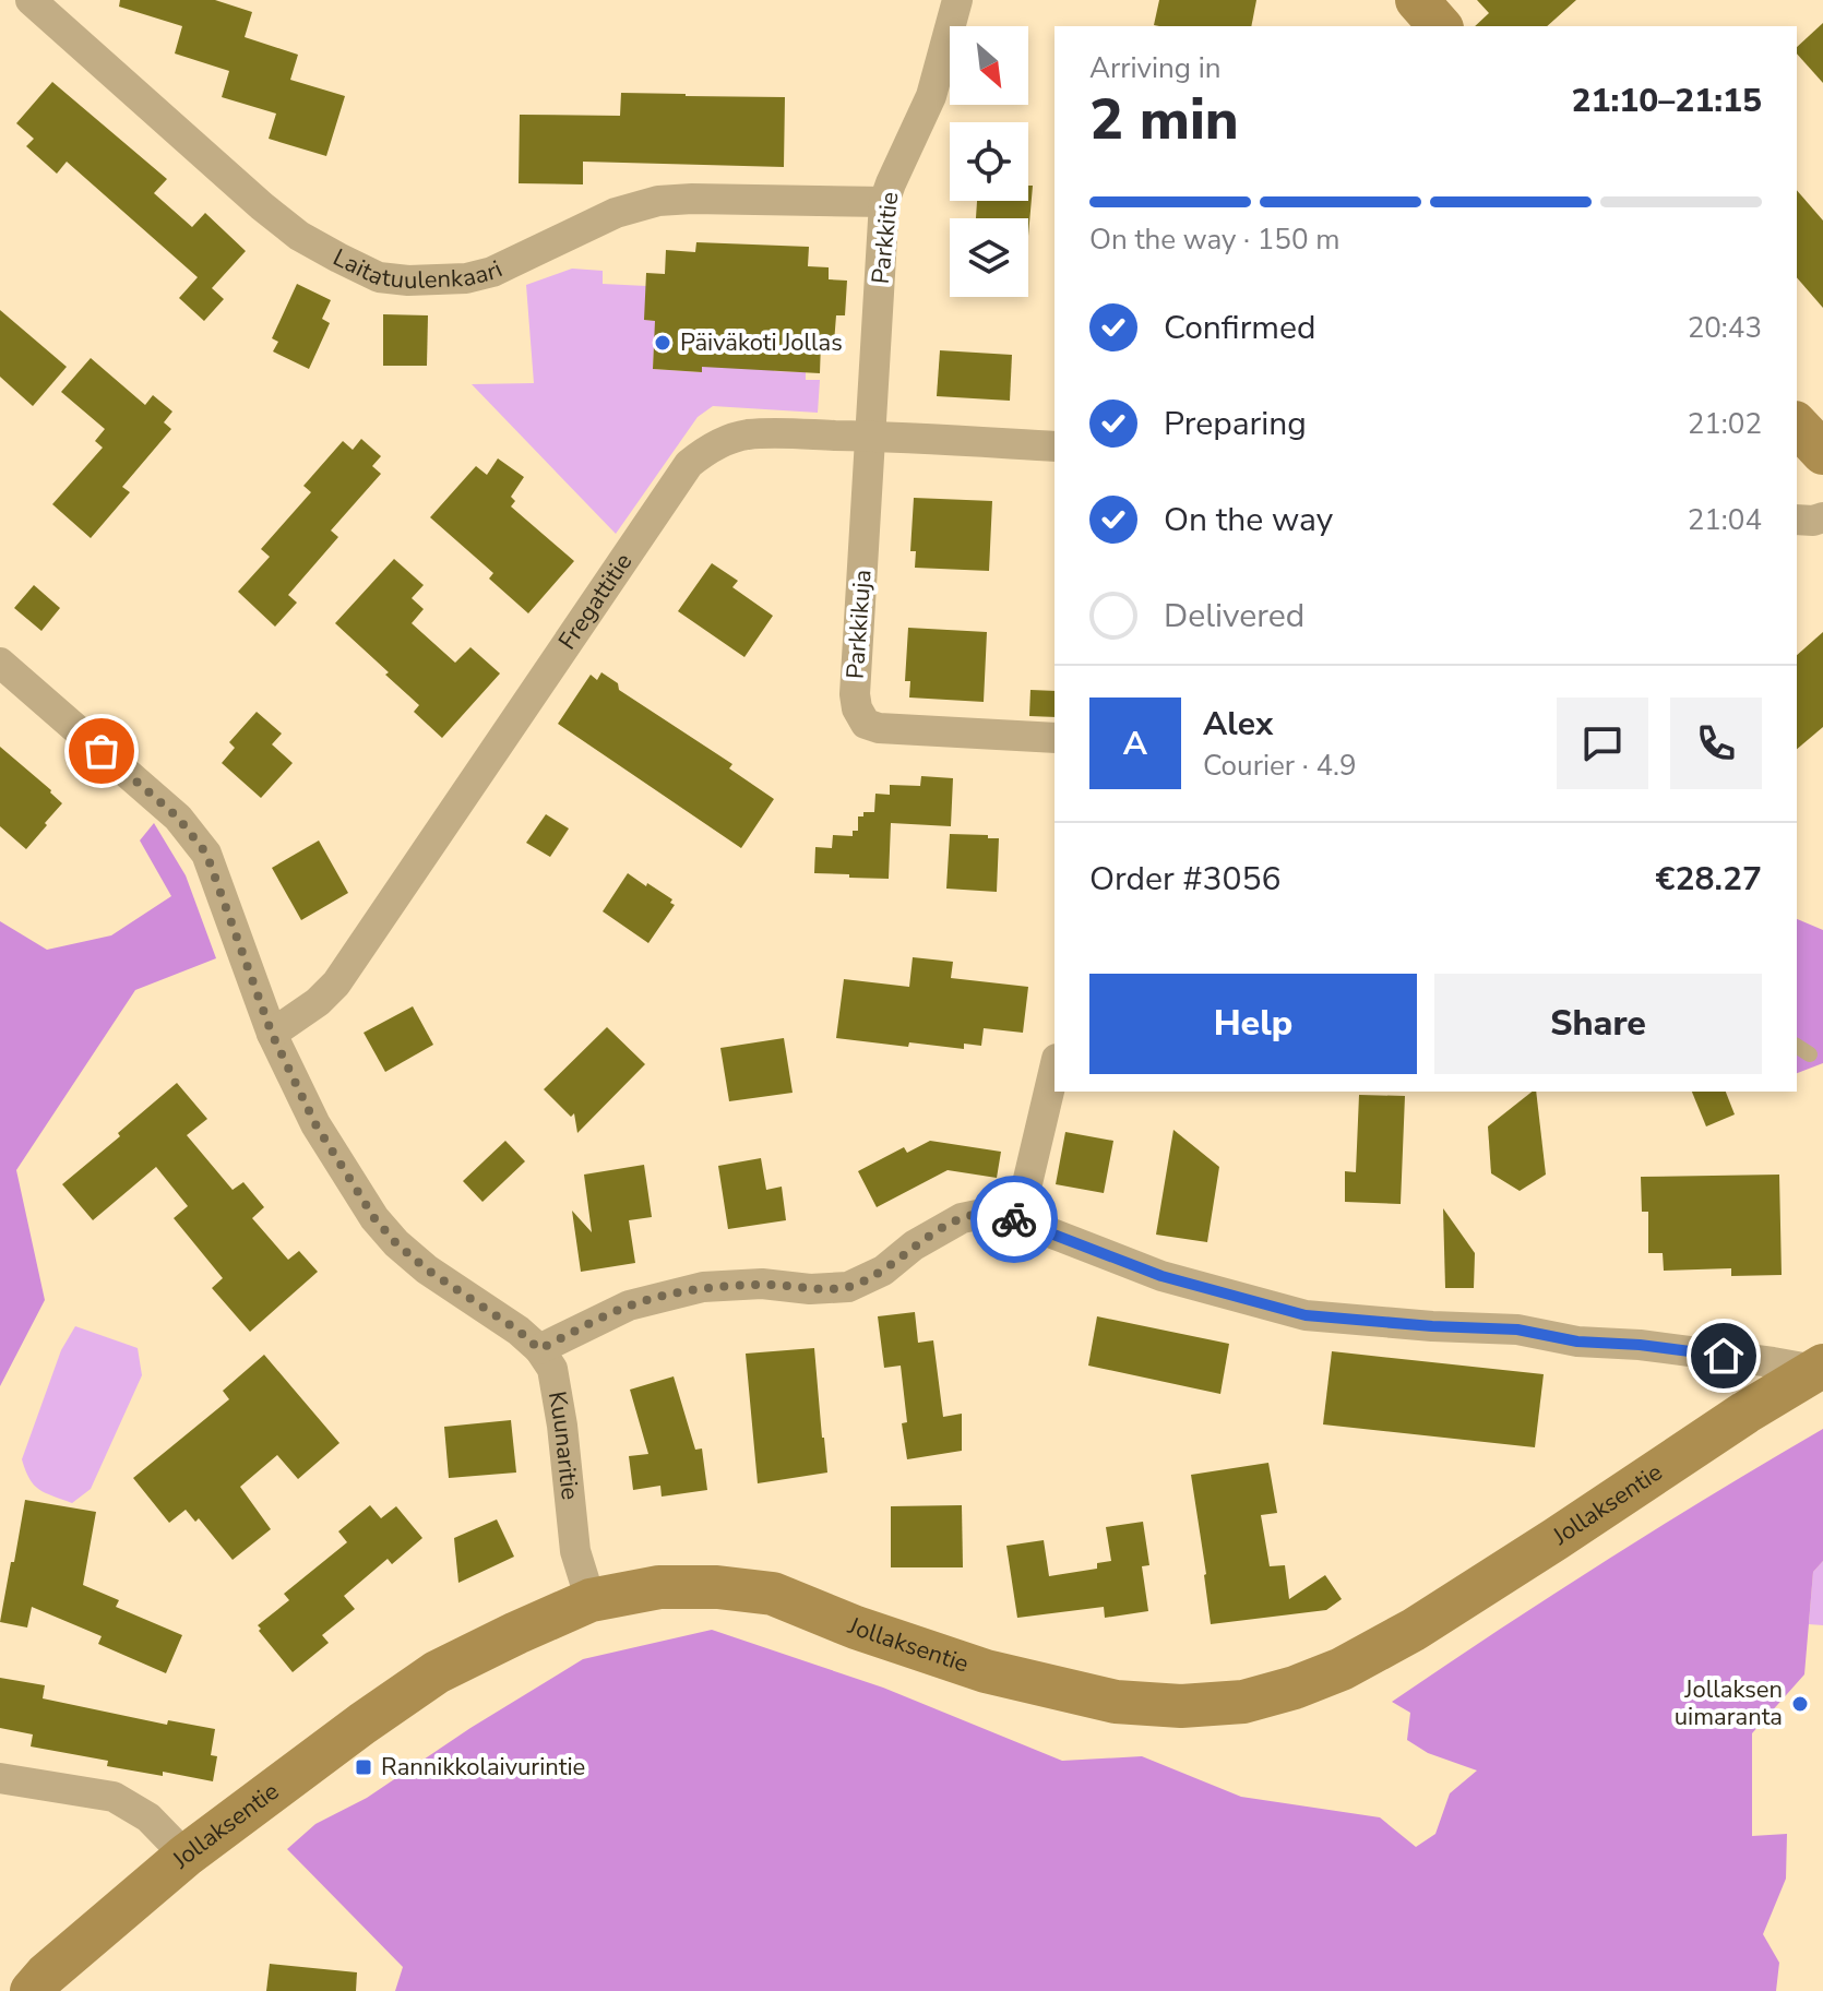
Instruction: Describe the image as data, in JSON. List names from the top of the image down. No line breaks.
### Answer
{"streets":{"main road":["Jollaksentie"],"street":["Parkkitie","Laitatuulenkaari","Fregattitie","Parkkikuja","Kuunaritie"]},"crossings":[["Parkkitie","Laitatuulenkaari"],["Parkkitie","Fregattitie"],["Parkkitie","Parkkikuja"],["Fregattitie","Parkkikuja"],["Fregattitie","Kuunaritie"],["Kuunaritie","Jollaksentie"]],"places":{"other":["Päiväkoti Jollas","Jollaksen uimaranta"],"transit":["Rannikkolaivurintie"]},"north":"bottom right","page":{"heading":["2 min","Arriving in","21:10–21:15"],"panel":["Alex","Courier · 4.9","Order #3056","€28.27"],"bar":"On the way · 150 m","list":[["Confirmed","20:43"],["Preparing","21:02"],["On the way","21:04"],"Delivered"],"round":"A","buttons":["Help","Share"]}}
